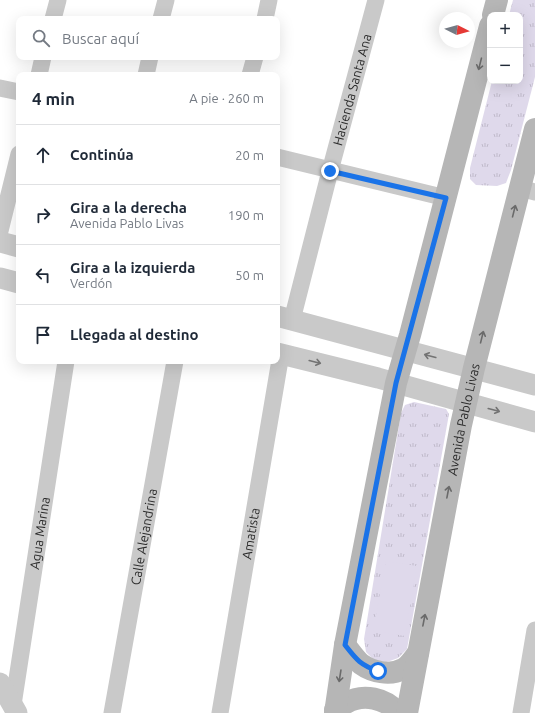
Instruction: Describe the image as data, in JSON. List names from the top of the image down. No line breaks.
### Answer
{"streets":{"main road":["Avenida Pablo Livas"],"street":["Hacienda Santa Ana","Agua Marina","Amatista","Calle Alejandrina"]},"north":"right","page":{"map_buttons":["+","−"],"search":"Buscar aquí","heading":["4 min","A pie · 260 m"],"list":[["Continúa","20 m"],["Gira a la derecha","Avenida Pablo Livas","190 m"],["Gira a la izquierda","Verdón","50 m"],"Llegada al destino"]}}
